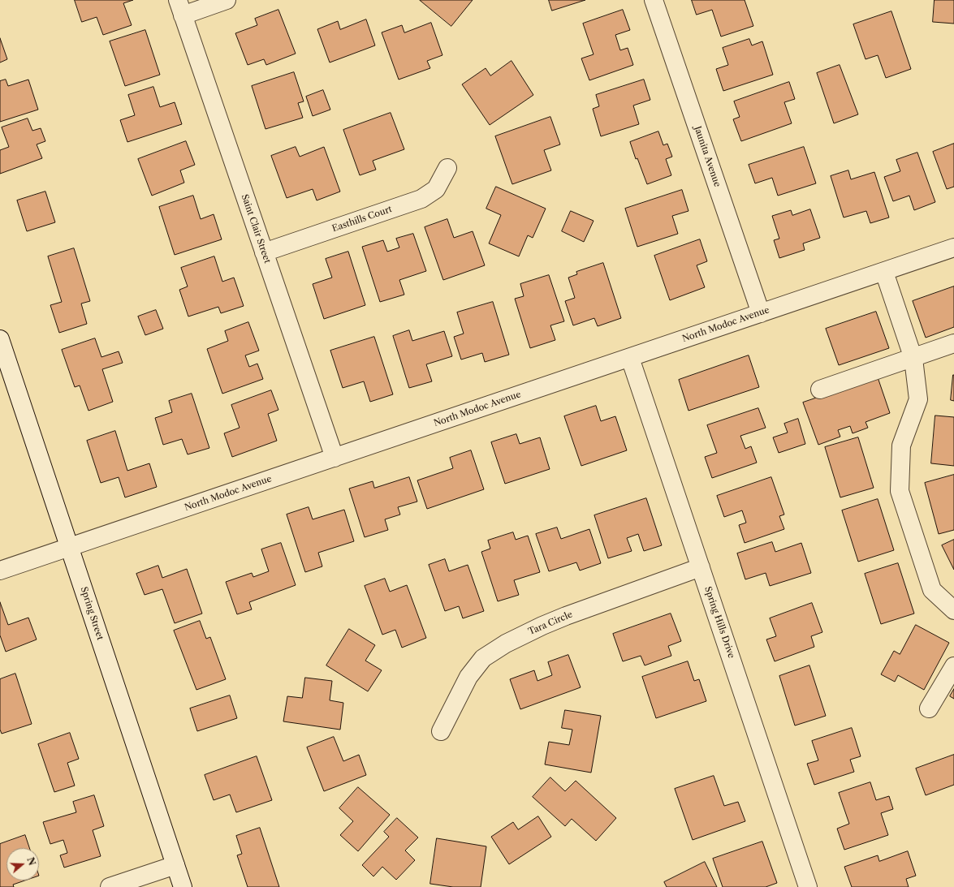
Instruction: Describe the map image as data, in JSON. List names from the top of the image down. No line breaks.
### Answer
{"streets":{"street":["Jaunita Avenue","Easthills Court","Saint Clair Street","North Modoc Avenue","Spring Street","Spring Hills Drive","Tara Circle"]},"crossings":[["Jaunita Avenue","North Modoc Avenue"],["Easthills Court","Saint Clair Street"],["Saint Clair Street","North Modoc Avenue"],["North Modoc Avenue","Spring Street"],["North Modoc Avenue","Spring Hills Drive"],["Spring Hills Drive","Tara Circle"]],"north":"right"}
